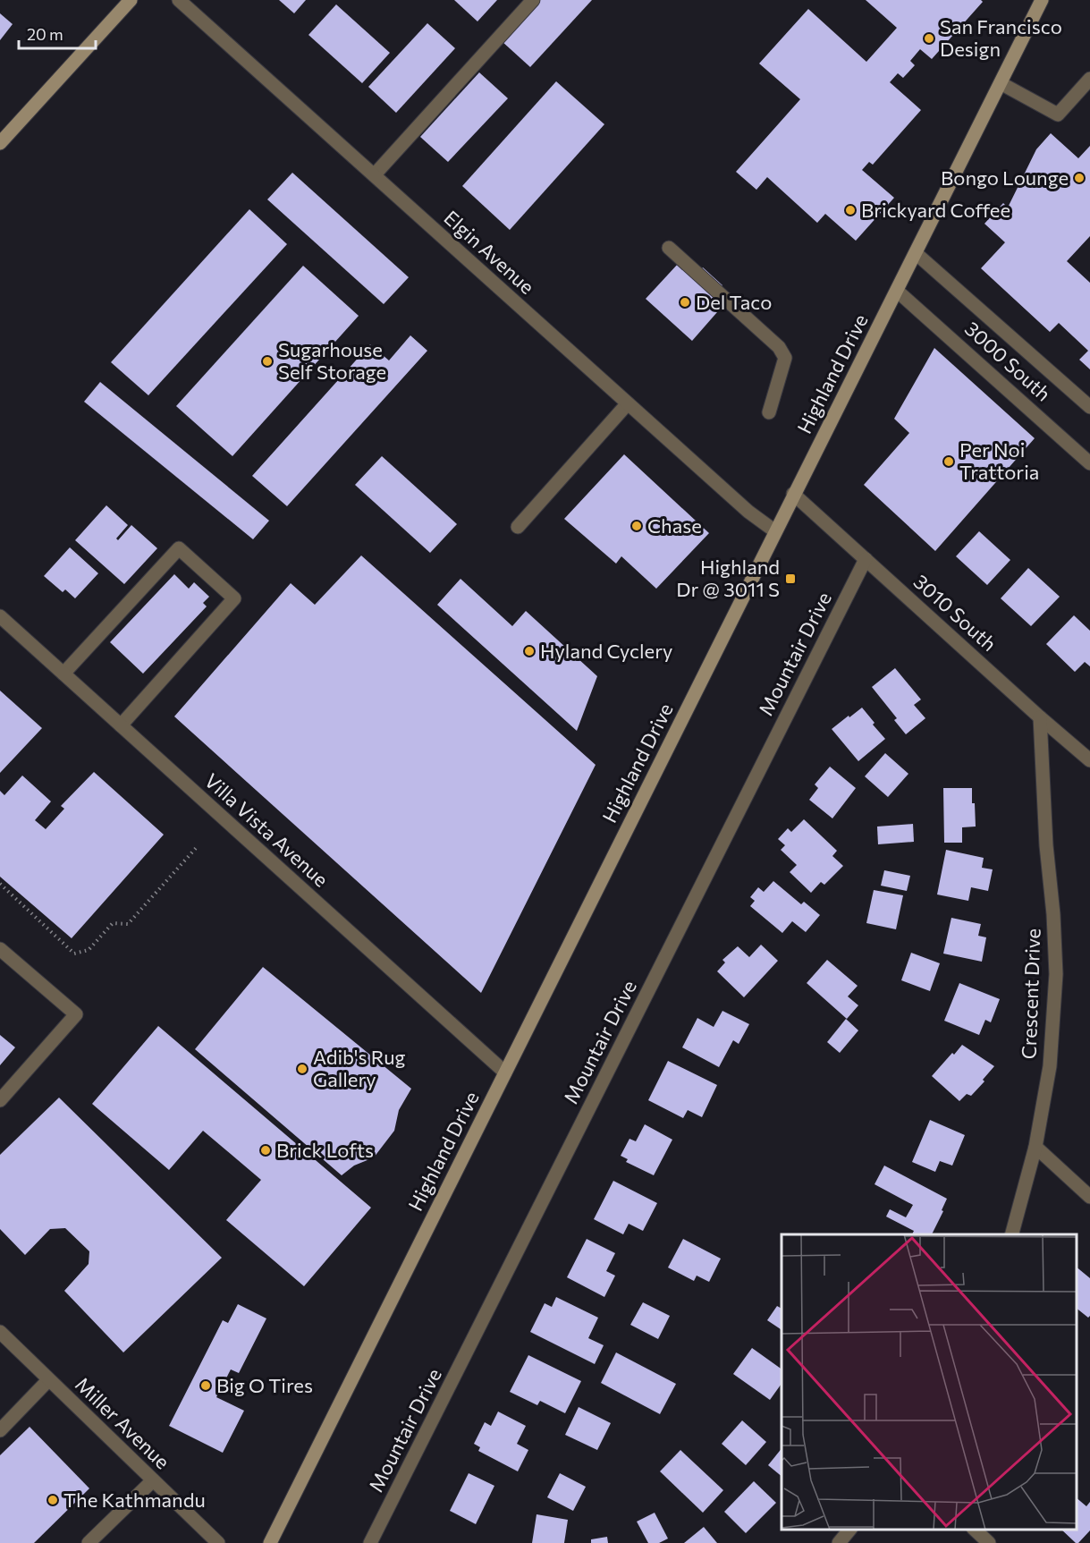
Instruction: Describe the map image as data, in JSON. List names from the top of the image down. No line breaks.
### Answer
{"streets":{"main road":["Highland Drive"],"street":["Elgin Avenue","3000 South","3010 South","Mountair Drive","Villa Vista Avenue","Crescent Drive","Miller Avenue"]},"crossings":[["Elgin Avenue","Highland Drive"],["3000 South","Highland Drive"],["Highland Drive","3010 South"],["Highland Drive","Villa Vista Avenue"],["3010 South","Mountair Drive"],["3010 South","Crescent Drive"]],"places":{"other":["San Francisco Design","Bongo Lounge","Brickyard Coffee","Del Taco","Sugarhouse Self Storage","Per Noi Trattoria","Chase","Hyland Cyclery","Adib's Rug Gallery","Brick Lofts","Big O Tires","The Kathmandu"],"transit":["Highland Dr @ 3011 S"]},"scale_bar":"20 m"}
